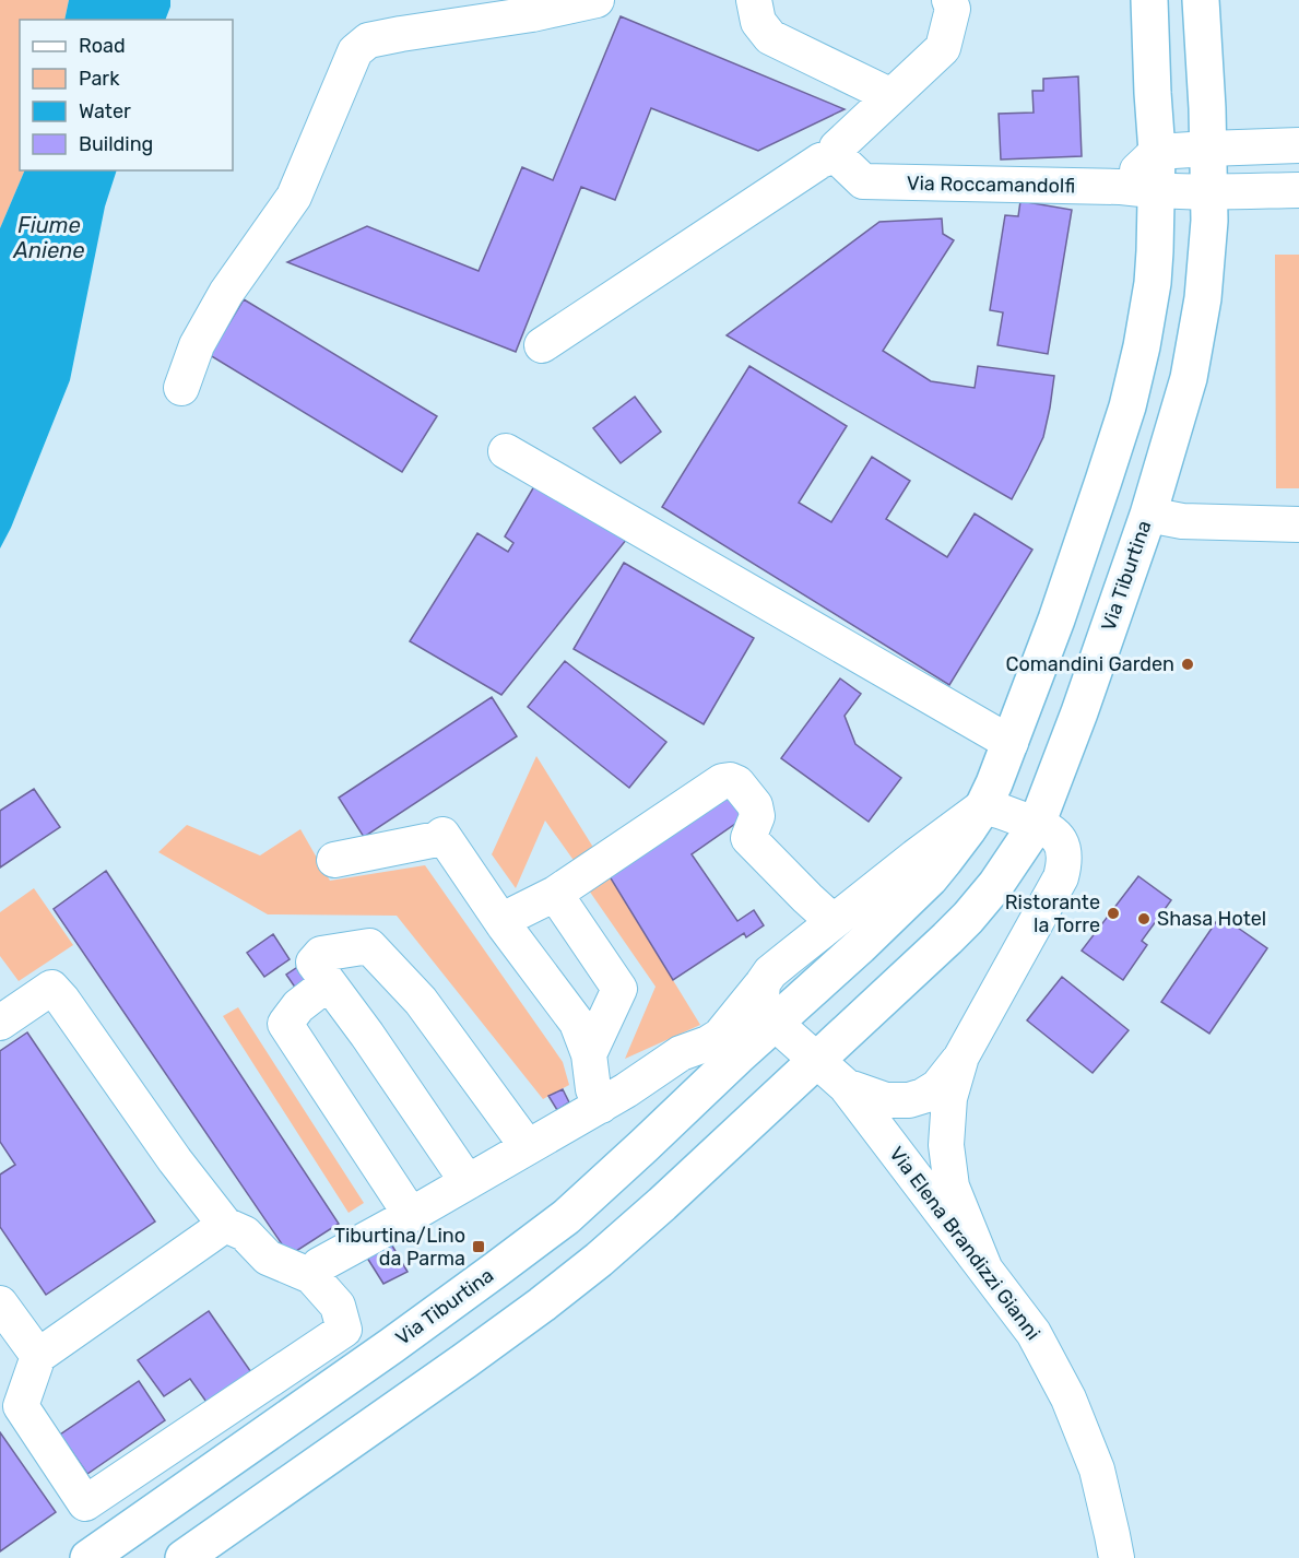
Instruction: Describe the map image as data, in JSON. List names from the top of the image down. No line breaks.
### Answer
{"streets":{"main road":["Via Tiburtina"],"street":["Via Roccamandolfi","Via Elena Brandizzi Gianni"]},"crossings":[["Via Roccamandolfi","Via Tiburtina"],["Via Tiburtina","Via Elena Brandizzi Gianni"]],"water":["Fiume Aniene"],"places":{"other":["Comandini Garden","Ristorante la Torre","Shasa Hotel"],"transit":["Tiburtina/Lino da Parma"]},"legend":["Road","Park","Water","Building"]}
